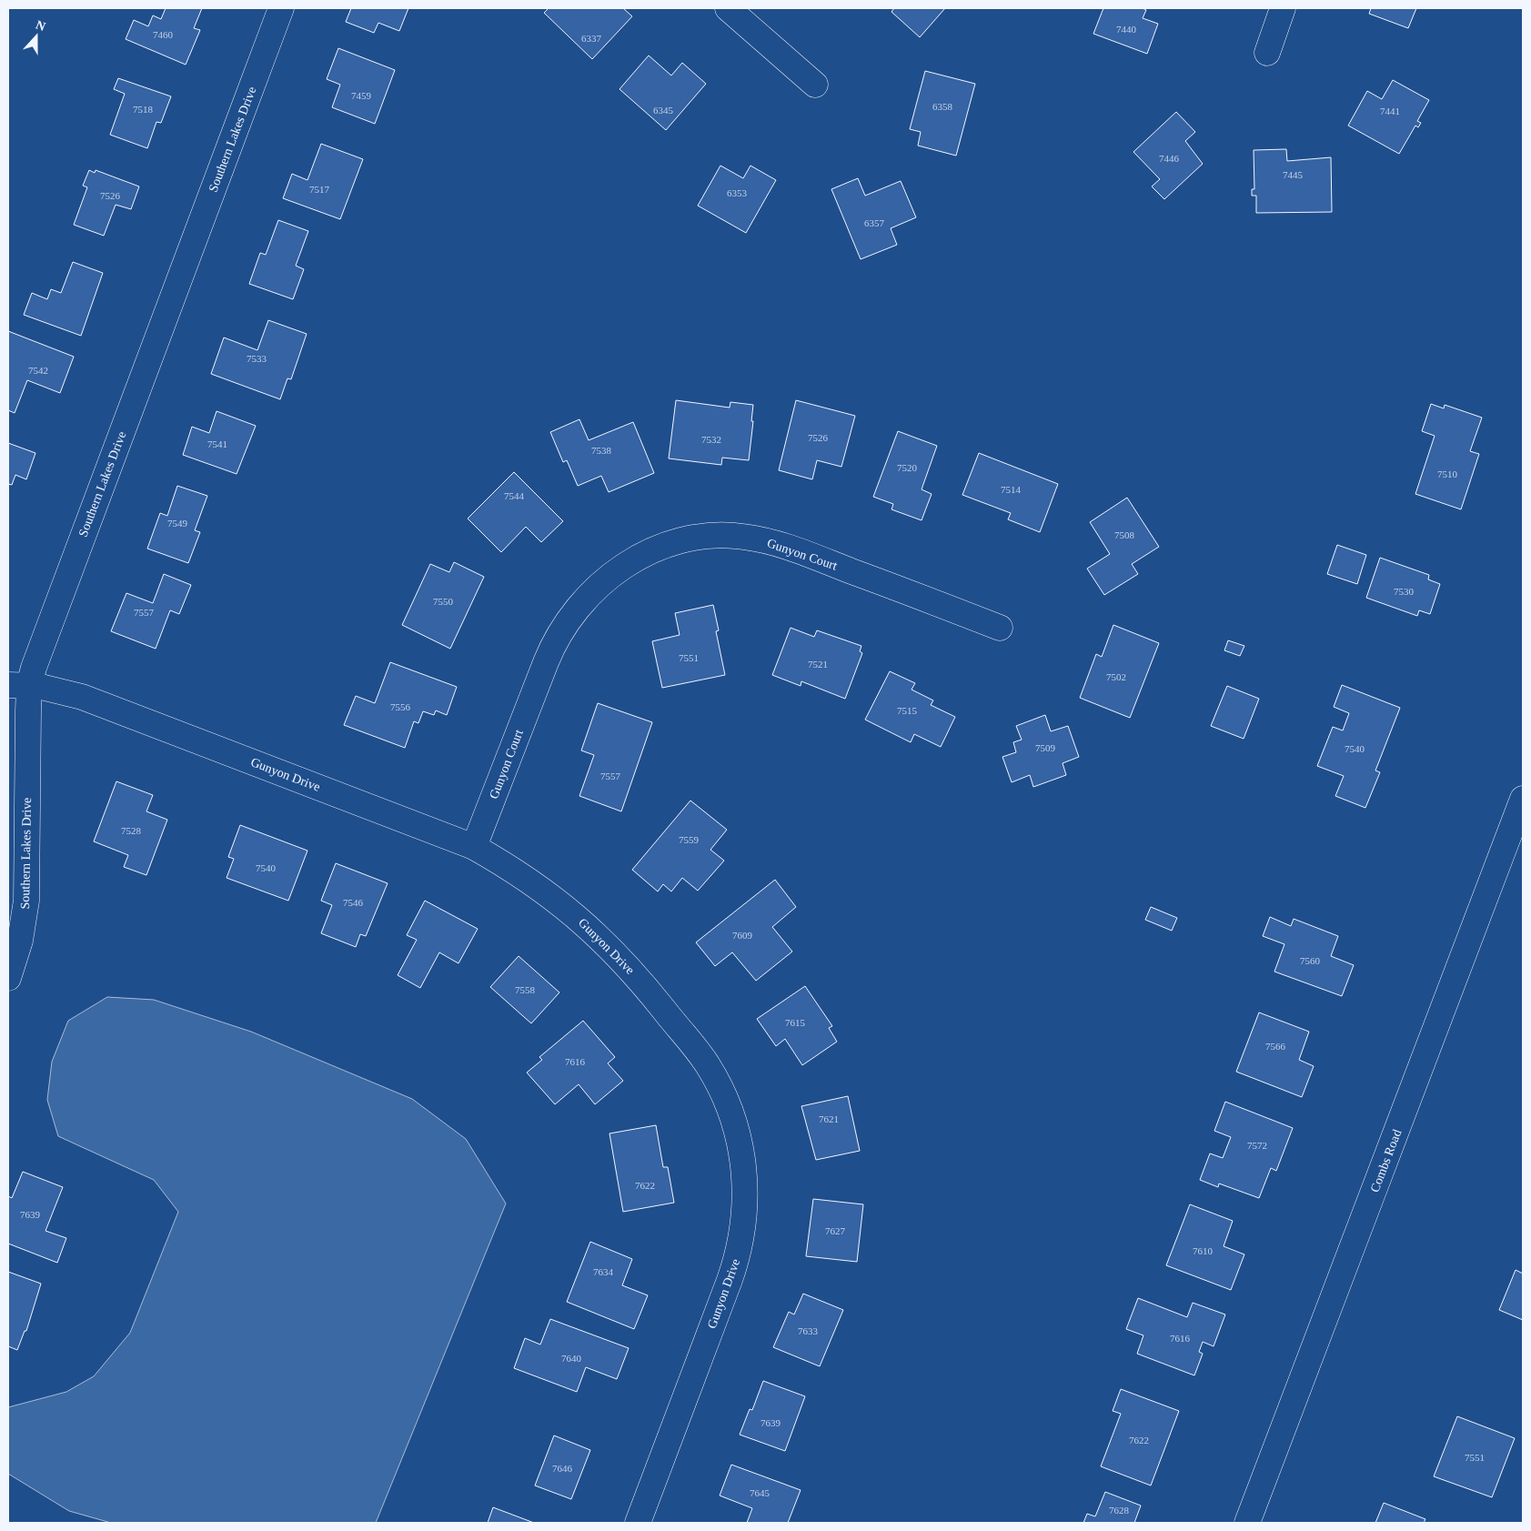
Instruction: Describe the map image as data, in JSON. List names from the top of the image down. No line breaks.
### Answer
{"streets":{"street":["Southern Lakes Drive","Gunyon Court","Gunyon Drive","Combs Road"]},"crossings":[["Southern Lakes Drive","Gunyon Drive"],["Gunyon Court","Gunyon Drive"]],"house_numbers":["7440","7460","6337","7459","6358","7518","6345","7441","7446","7445","7517","6353","7526","6357","7533","7542","7526","7532","7541","7538","7520","7510","7514","7544","7549","7508","7530","7550","7557","7551","7521","7502","7556","7515","7509","7540","7557","7528","7559","7540","7546","7609","7560","7558","7615","7566","7616","7621","7572","7622","7639","7627","7610","7634","7633","7616","7640","7639","7622","7551","7646","7645","7628"],"north":"top"}
